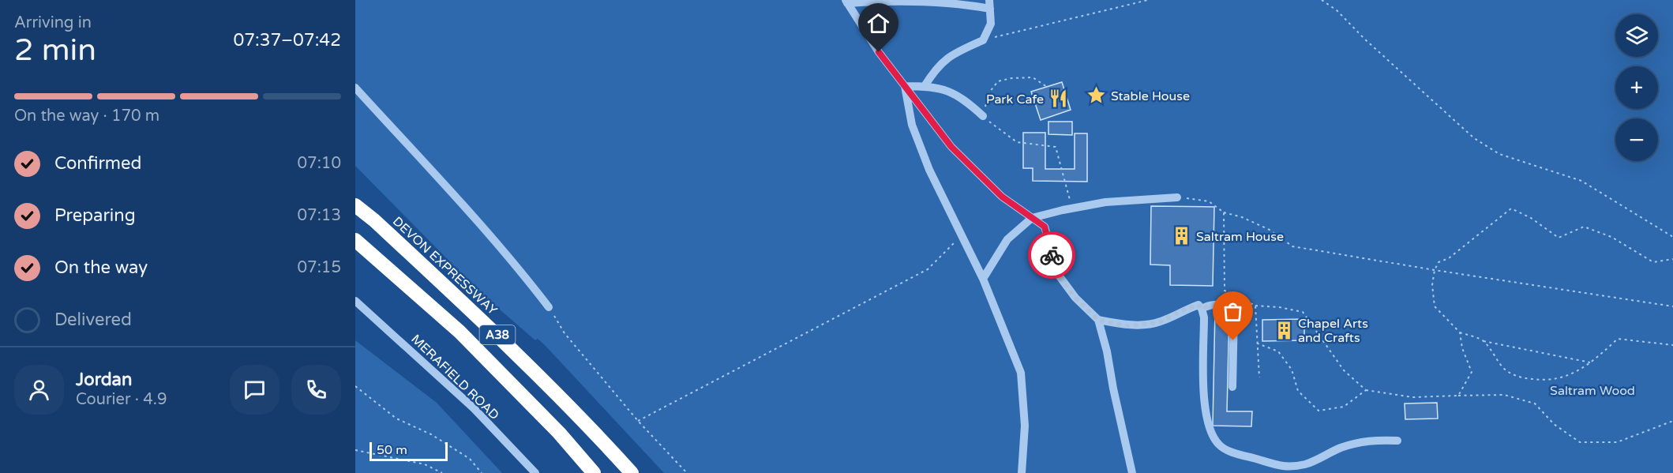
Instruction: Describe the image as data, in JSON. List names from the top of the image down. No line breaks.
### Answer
{"streets":{"highway":["DEVON EXPRESSWAY","A38"],"street":["MERAFIELD ROAD"]},"parks":["Saltram Wood"],"places":{"place":["Stable House"],"restaurant":["Park Cafe"],"building":["Saltram House","Chapel Arts and Crafts"]},"scale_bar":"50 m","page":{"heading":["2 min","Arriving in","07:37–07:42"],"panel":["Jordan","Courier · 4.9"],"map_buttons":["+","−"],"bar":"On the way · 170 m","list":[["Confirmed","07:10"],["Preparing","07:13"],["On the way","07:15"],"Delivered"],"scale":"50 m"}}
